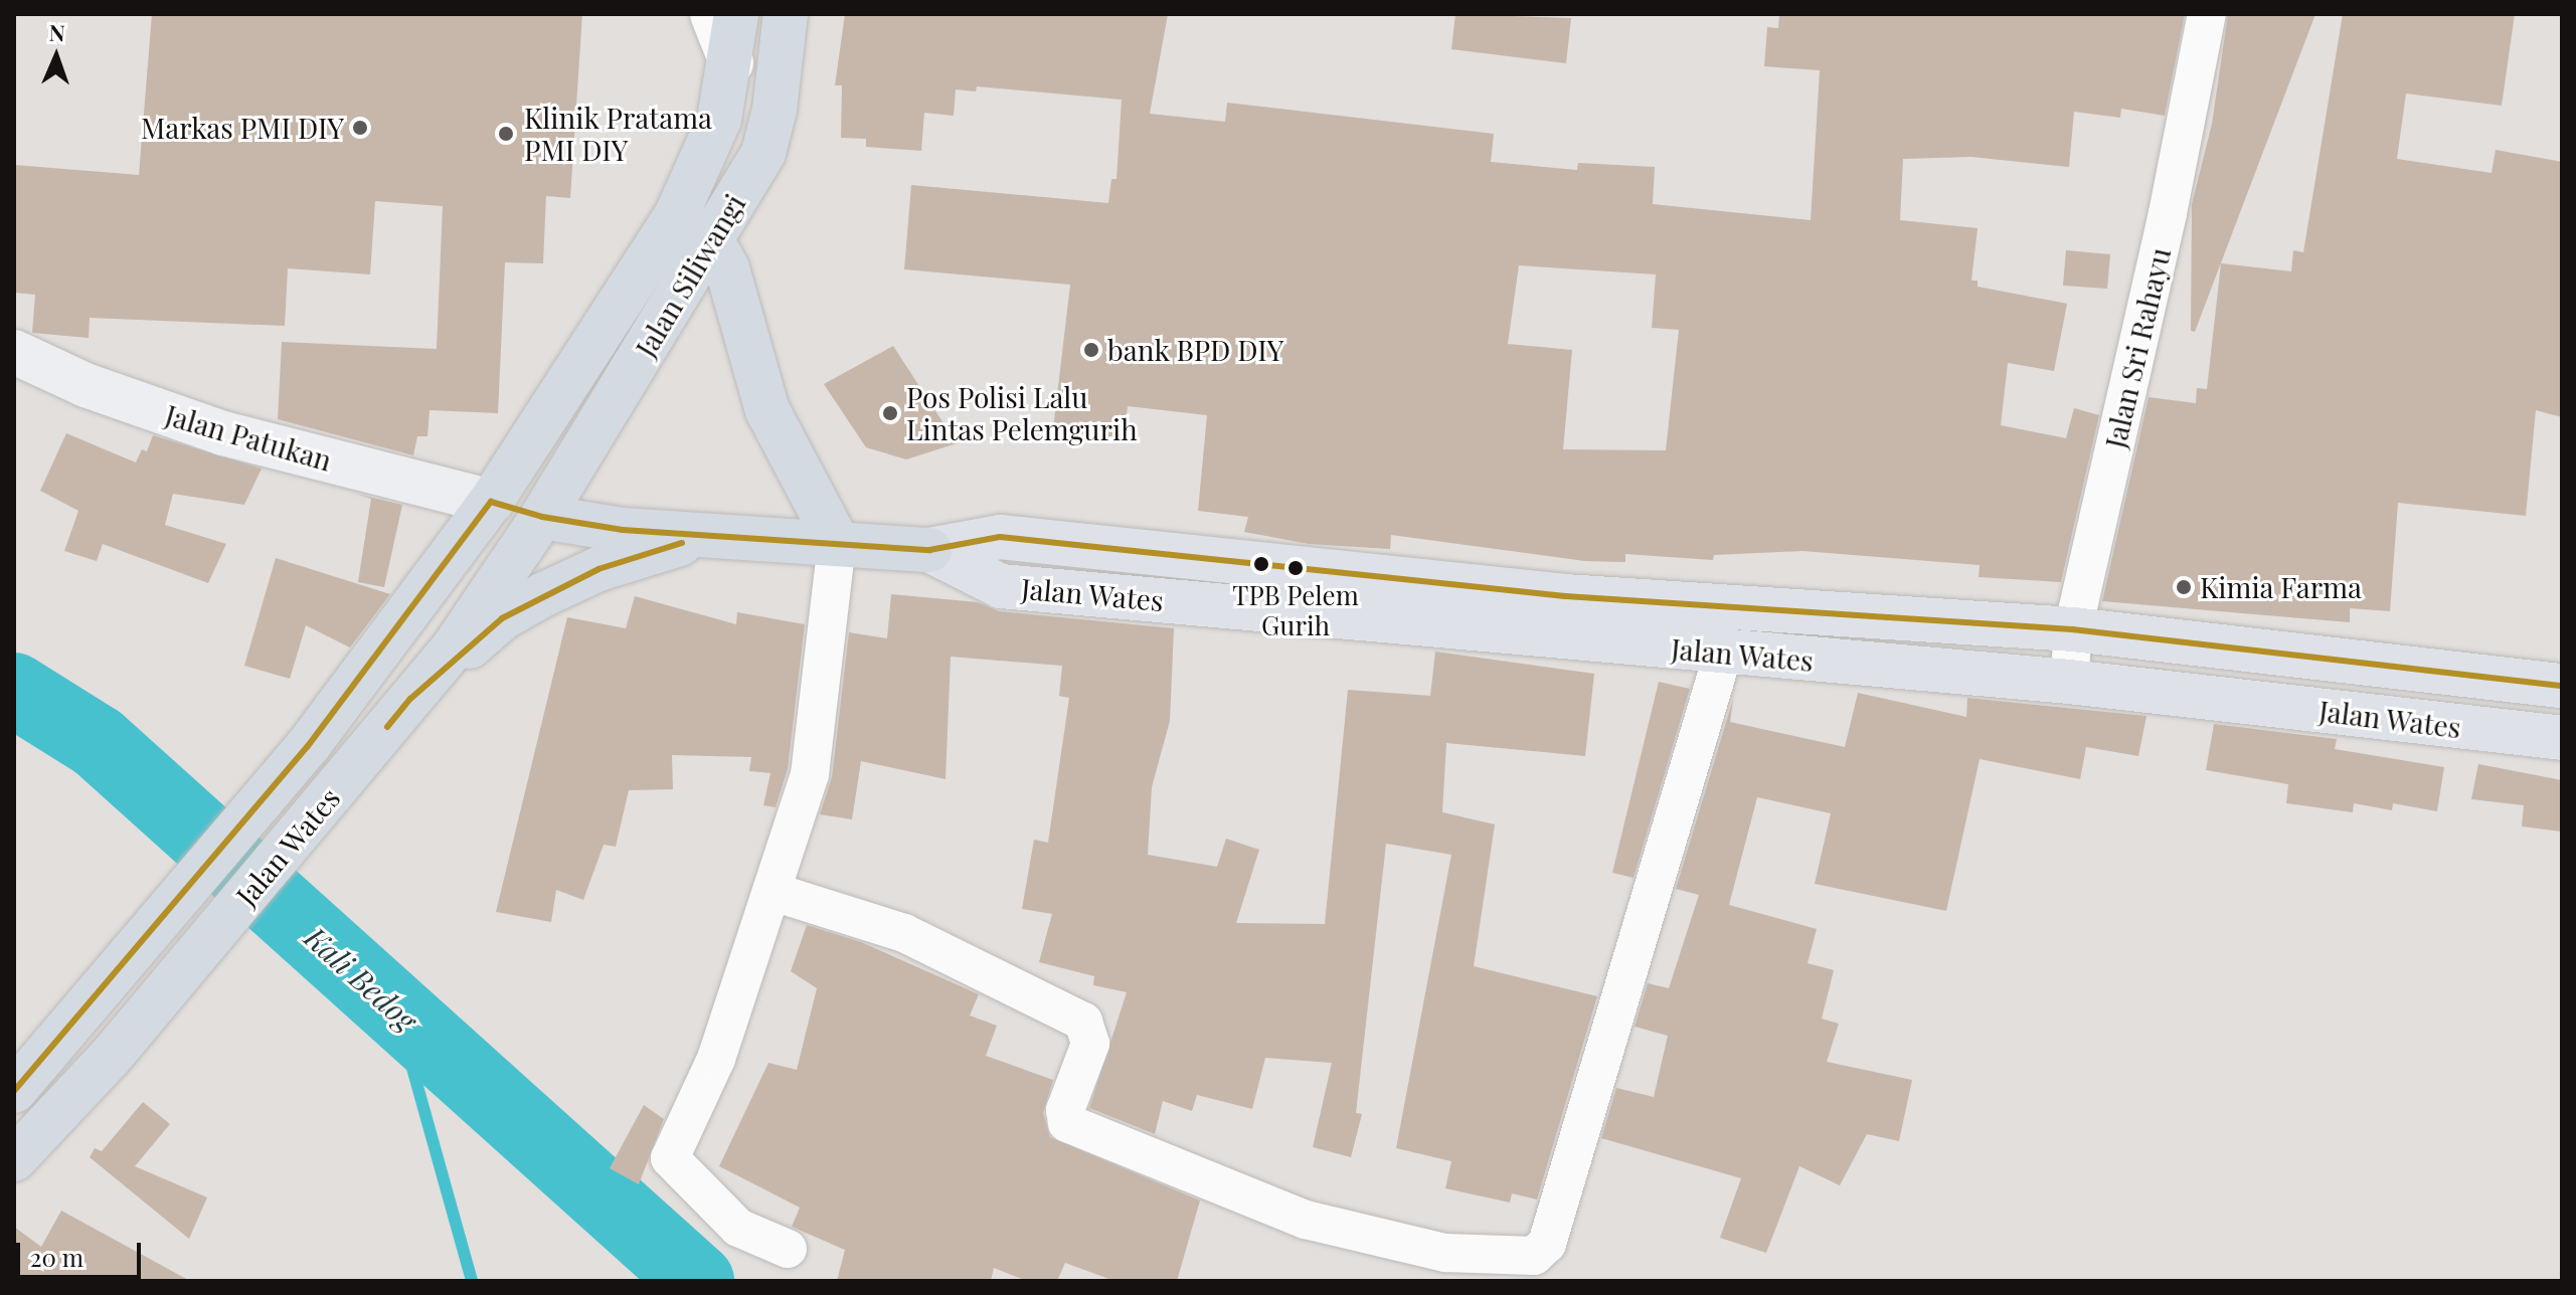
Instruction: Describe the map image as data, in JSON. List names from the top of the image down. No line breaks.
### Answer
{"streets":{"highway":["Jalan Siliwangi","Jalan Wates"],"main road":["Jalan Patukan"],"street":["Jalan Sri Rahayu"]},"crossings":[["Jalan Siliwangi","Jalan Patukan"],["Jalan Siliwangi","Jalan Wates"],["Jalan Sri Rahayu","Jalan Wates"],["Jalan Patukan","Jalan Wates"]],"water":["Kali Bedog"],"places":["Markas PMI DIY","Klinik Pratama PMI DIY","bank BPD DIY","Pos Polisi Lalu Lintas Pelemgurih","TPB Pelem Gurih","Kimia Farma"],"scale_bar":"20 m","north":"top"}
